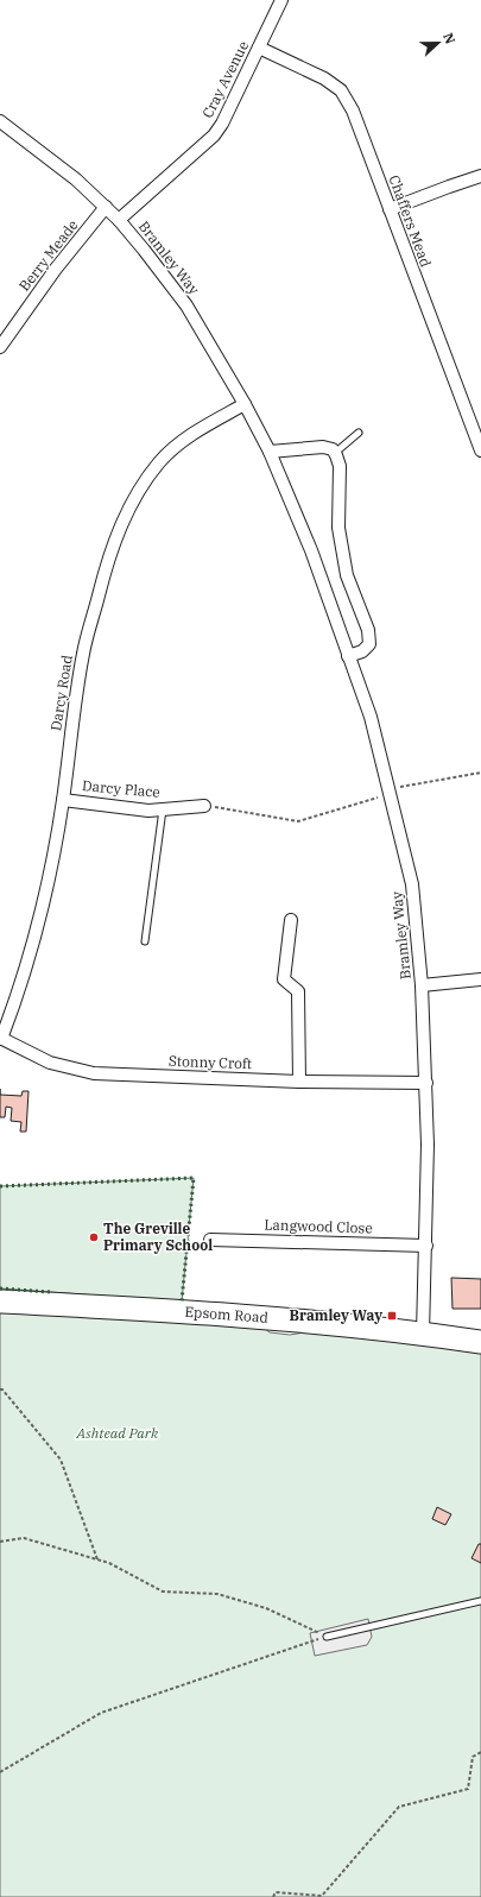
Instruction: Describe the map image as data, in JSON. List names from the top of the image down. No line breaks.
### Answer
{"streets":{"highway":["Epsom Road"],"street":["Cray Avenue","Chaffers Mead","Berry Meade","Bramley Way","Darcy Road","Darcy Place","Stonny Croft","Langwood Close"]},"crossings":[["Cray Avenue","Chaffers Mead"],["Cray Avenue","Bramley Way"],["Berry Meade","Bramley Way"],["Bramley Way","Darcy Road"],["Bramley Way","Stonny Croft"],["Bramley Way","Langwood Close"],["Bramley Way","Epsom Road"],["Darcy Road","Darcy Place"],["Darcy Road","Stonny Croft"]],"parks":["Ashtead Park"],"places":{"other":["The Greville Primary School"],"transit":["Bramley Way"]},"north":"right"}
